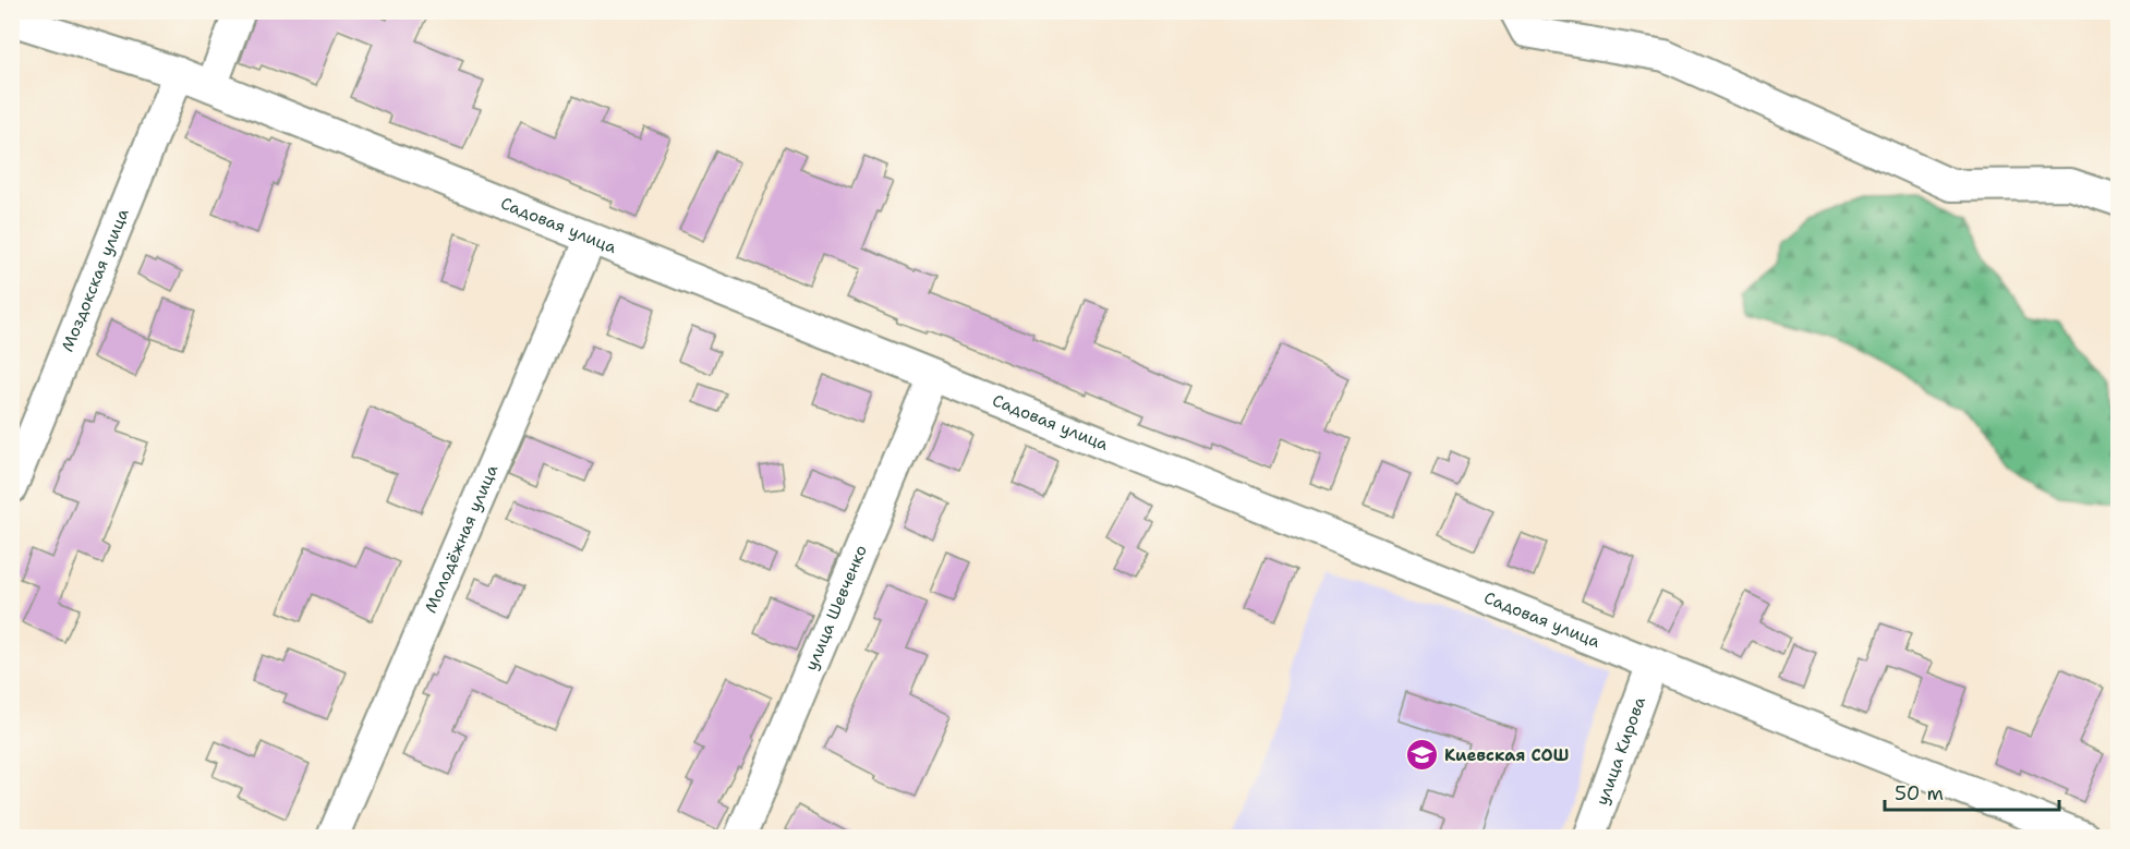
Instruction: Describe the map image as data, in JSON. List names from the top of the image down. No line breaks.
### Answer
{"streets":{"street":["Садовая улица","Моздокская улица","Молодёжная улица","улица Шевченко","улица Кирова"]},"crossings":[["Садовая улица","Моздокская улица"],["Садовая улица","Молодёжная улица"],["Садовая улица","улица Шевченко"],["Садовая улица","улица Кирова"]],"places":{"school or university":["Киевская СОШ"]},"scale_bar":"50 m"}
